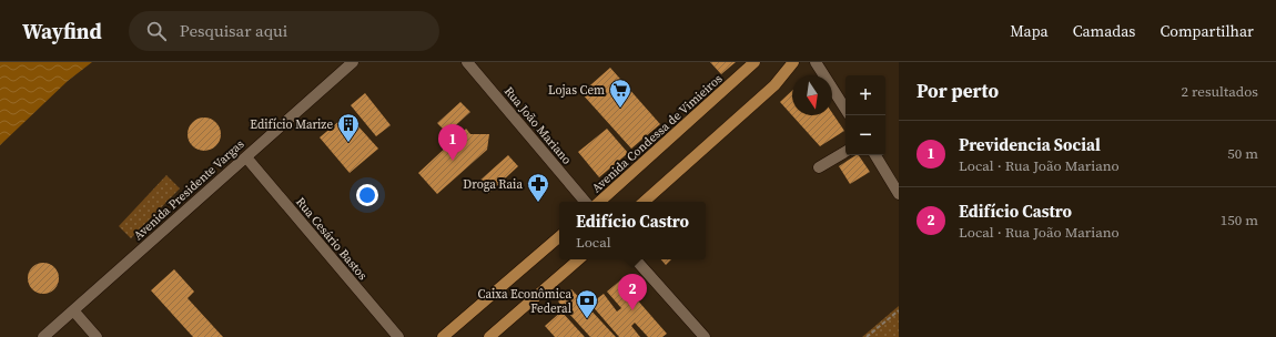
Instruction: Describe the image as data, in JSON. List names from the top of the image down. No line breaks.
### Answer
{"streets":{"main road":["Avenida Condessa de Vimieiros"],"street":["Rua João Mariano","Avenida Presidente Vargas","Rua Cesário Bastos"]},"crossings":[["Avenida Presidente Vargas","Rua Cesário Bastos"]],"places":{"supermarket":["Lojas Cem"],"building":["Edifício Marize"],"pharmacy":["Droga Raia"],"bank":["Caixa Econômica Federal"]},"north":"bottom","page":{"header":"Wayfind","search":"Pesquisar aqui","nav":["Mapa","Camadas","Compartilhar"],"heading":["Por perto","2 resultados"],"map_buttons":["+","−"],"list":[{"mark":"1","name":"Previdencia Social","note":"Local · Rua João Mariano","value":"50 m"},{"mark":"2","name":"Edifício Castro","note":"Local · Rua João Mariano","value":"150 m"}],"pins":["1","2"],"popup":["Edifício Castro","Local"]}}
